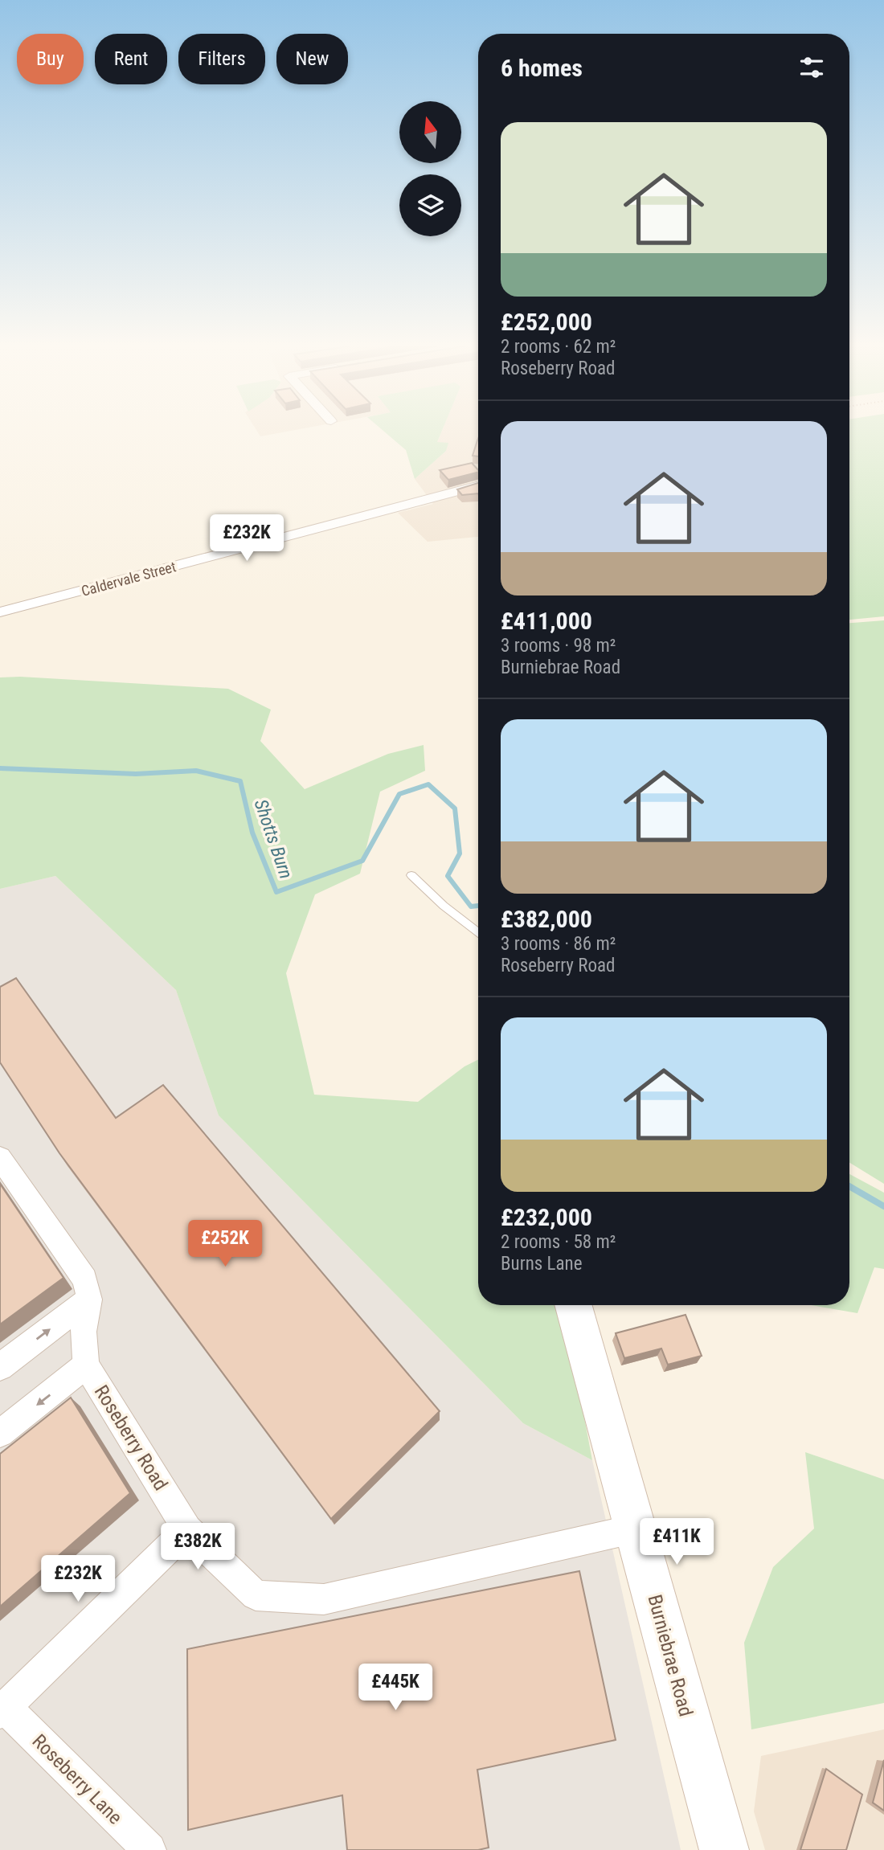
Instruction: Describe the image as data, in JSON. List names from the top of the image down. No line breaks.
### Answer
{"streets":{"street":["Caldervale Street","Roseberry Road","Burniebrae Road","Roseberry Lane"]},"crossings":[["Roseberry Road","Burniebrae Road"]],"water":["Shotts Burn"],"north":"top","page":{"chip":["Buy","Rent","Filters","New"],"heading":"6 homes","list":[{"name":"£252,000","note":"2 rooms · 62 m² · Roseberry Road"},{"name":"£411,000","note":"3 rooms · 98 m² · Burniebrae Road"},{"name":"£382,000","note":"3 rooms · 86 m² · Roseberry Road"},{"name":"£232,000","note":"2 rooms · 58 m² · Burns Lane"}],"price":["£232K","£252K","£411K","£382K","£232K","£445K"]}}
